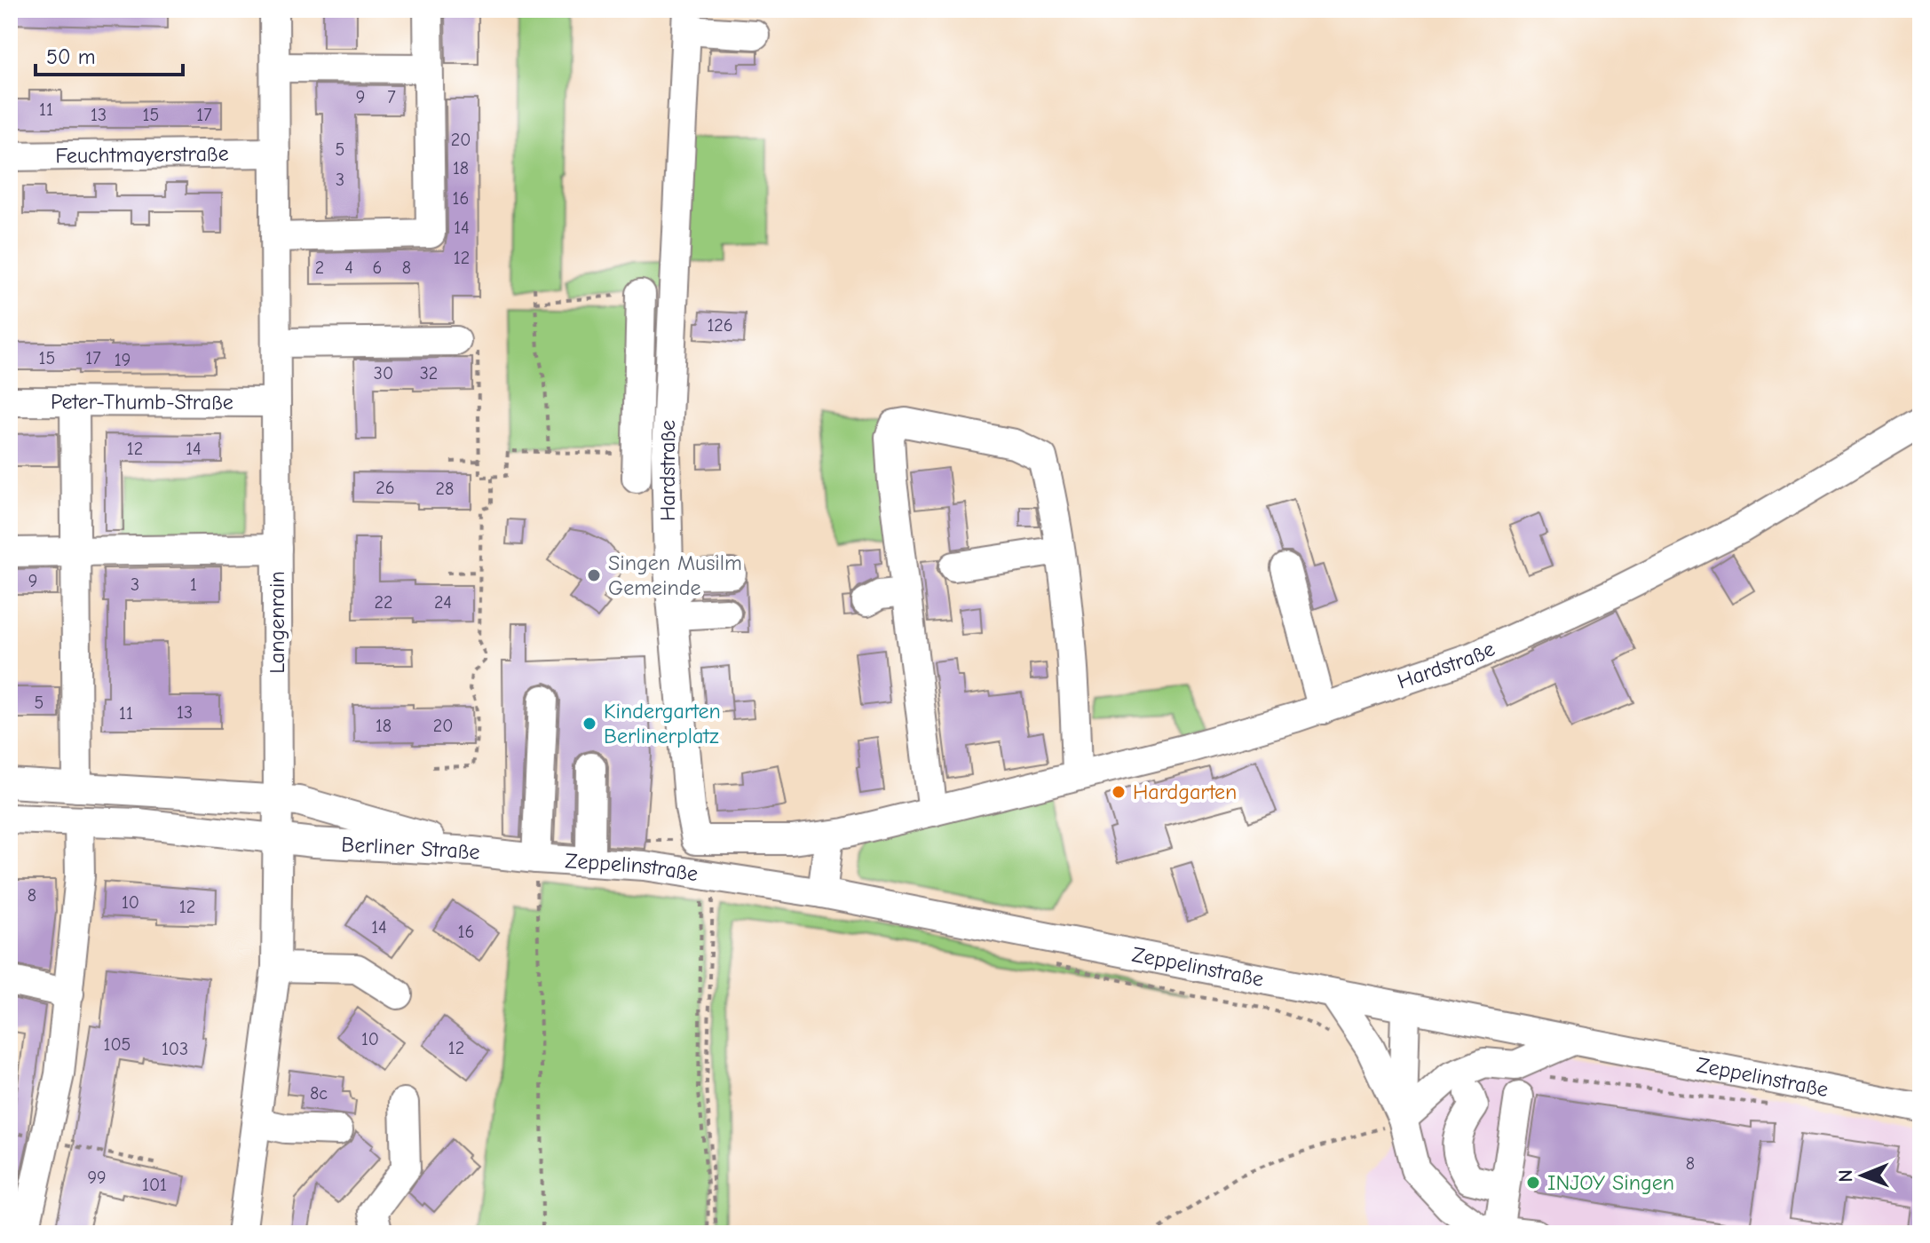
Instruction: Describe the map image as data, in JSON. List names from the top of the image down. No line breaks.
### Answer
{"streets":{"street":["Feuchtmayerstraße","Peter-Thumb-Straße","Hardstraße","Langenrain","Berliner Straße","Zeppelinstraße"]},"crossings":[["Feuchtmayerstraße","Langenrain"],["Peter-Thumb-Straße","Langenrain"],["Langenrain","Berliner Straße"],["Berliner Straße","Zeppelinstraße"]],"places":["Singen Musilm Gemeinde","Kindergarten Berlinerplatz","Hardgarten","INJOY Singen"],"house_numbers":["9","7","11","13","15","17","20","5","18","3","16","14","12","2","4","6","8","126","15","17","19","30","32","12","14","26","28","9","3","1","22","24","5","13","11","18","20","8","10","12","14","16","10","105","12","103","8c","8","99","101"],"scale_bar":"50 m","north":"left"}
